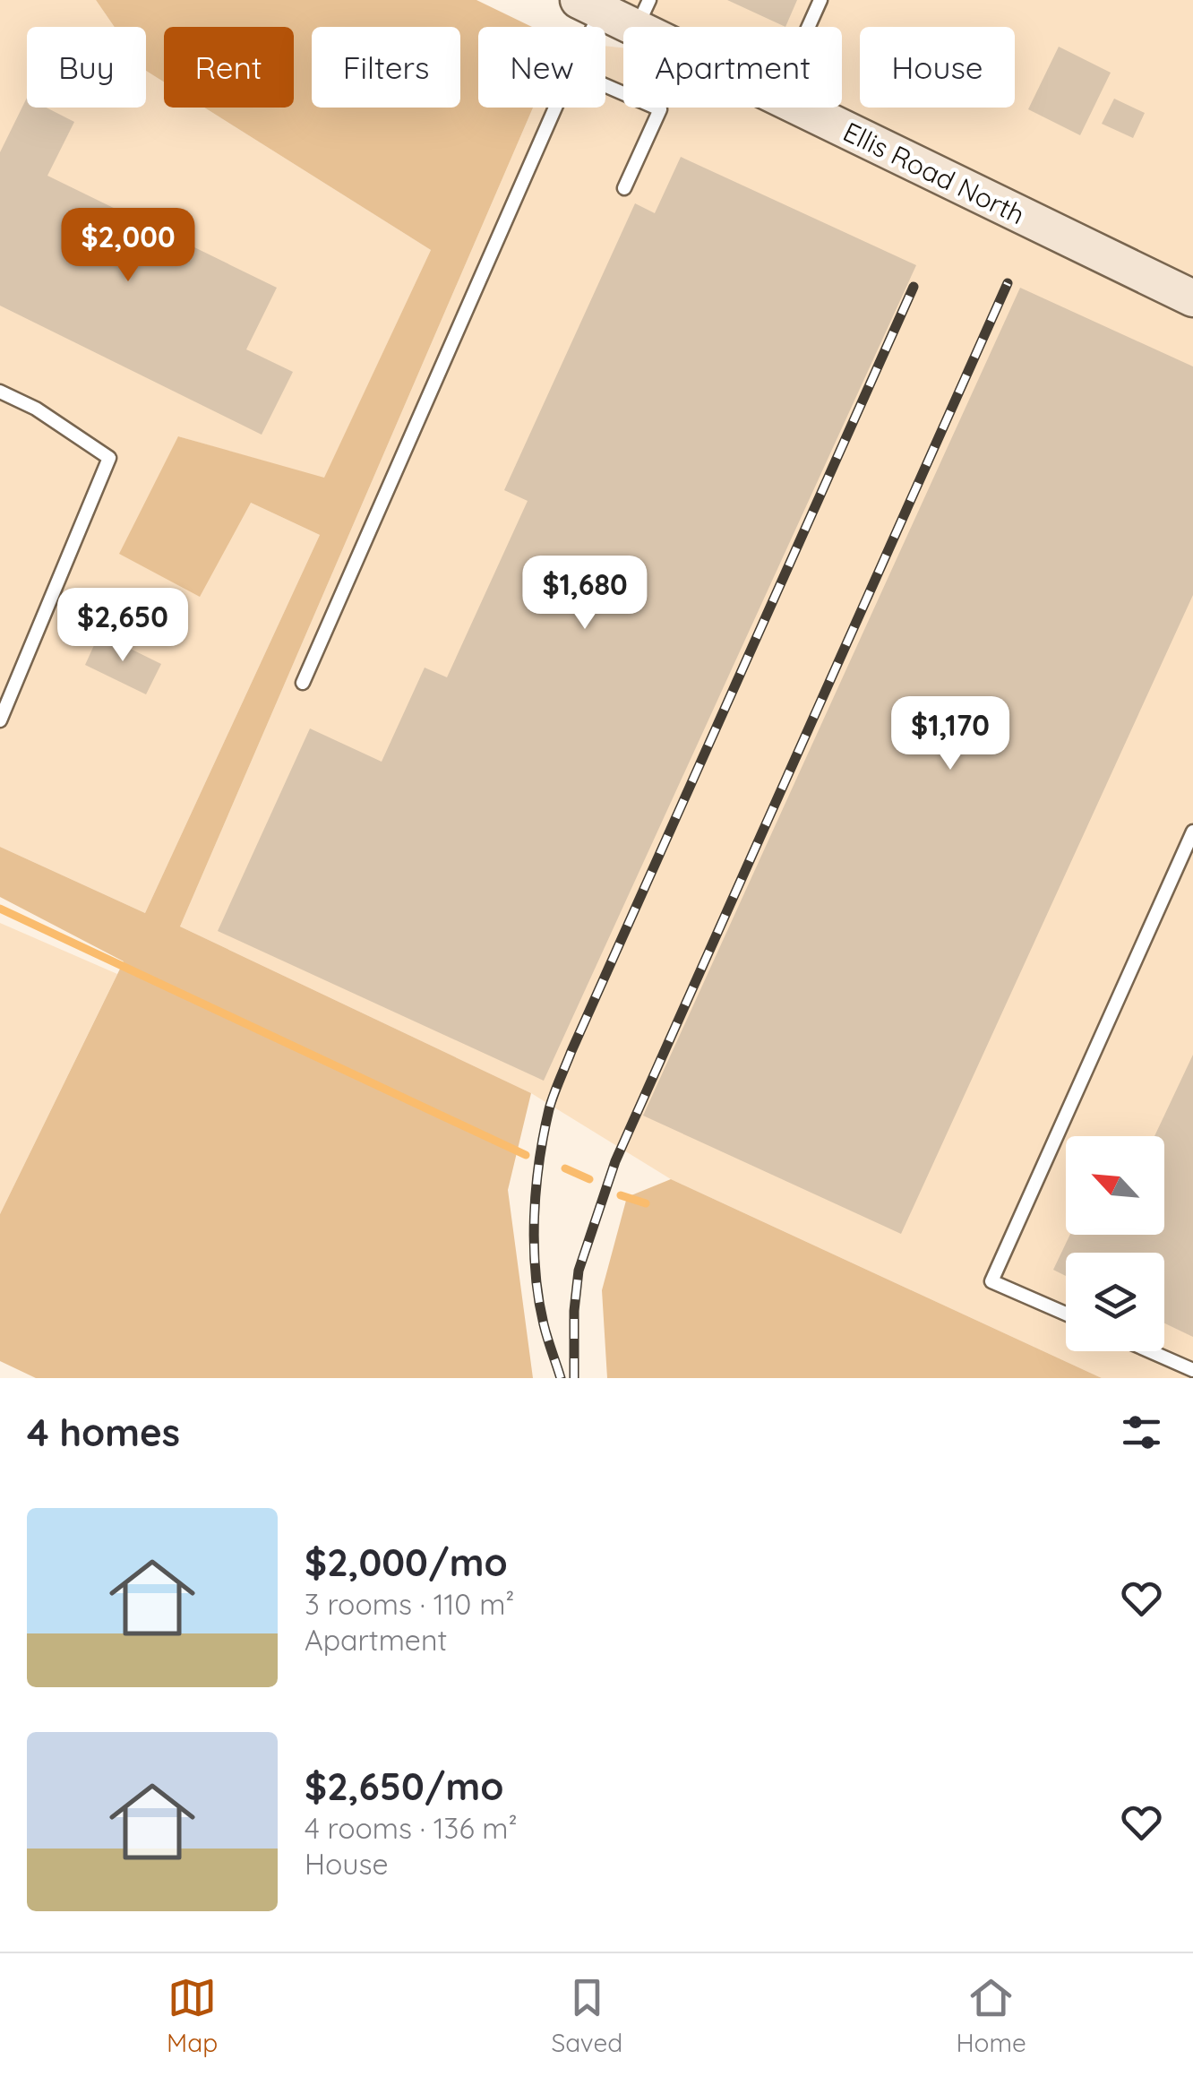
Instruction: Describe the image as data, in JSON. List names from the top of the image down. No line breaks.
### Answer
{"streets":{"street":["Ellis Road North"]},"north":"top left","page":{"chip":["Buy","Rent","Filters","New","Apartment","House"],"price":["$2,000","$1,680","$2,650","$1,170"],"heading":"4 homes","list":[{"name":"$2,000/mo","note":"3 rooms · 110 m² · Apartment"},{"name":"$2,650/mo","note":"4 rooms · 136 m² · House"}],"tabs":["Map","Saved","Home"]}}
